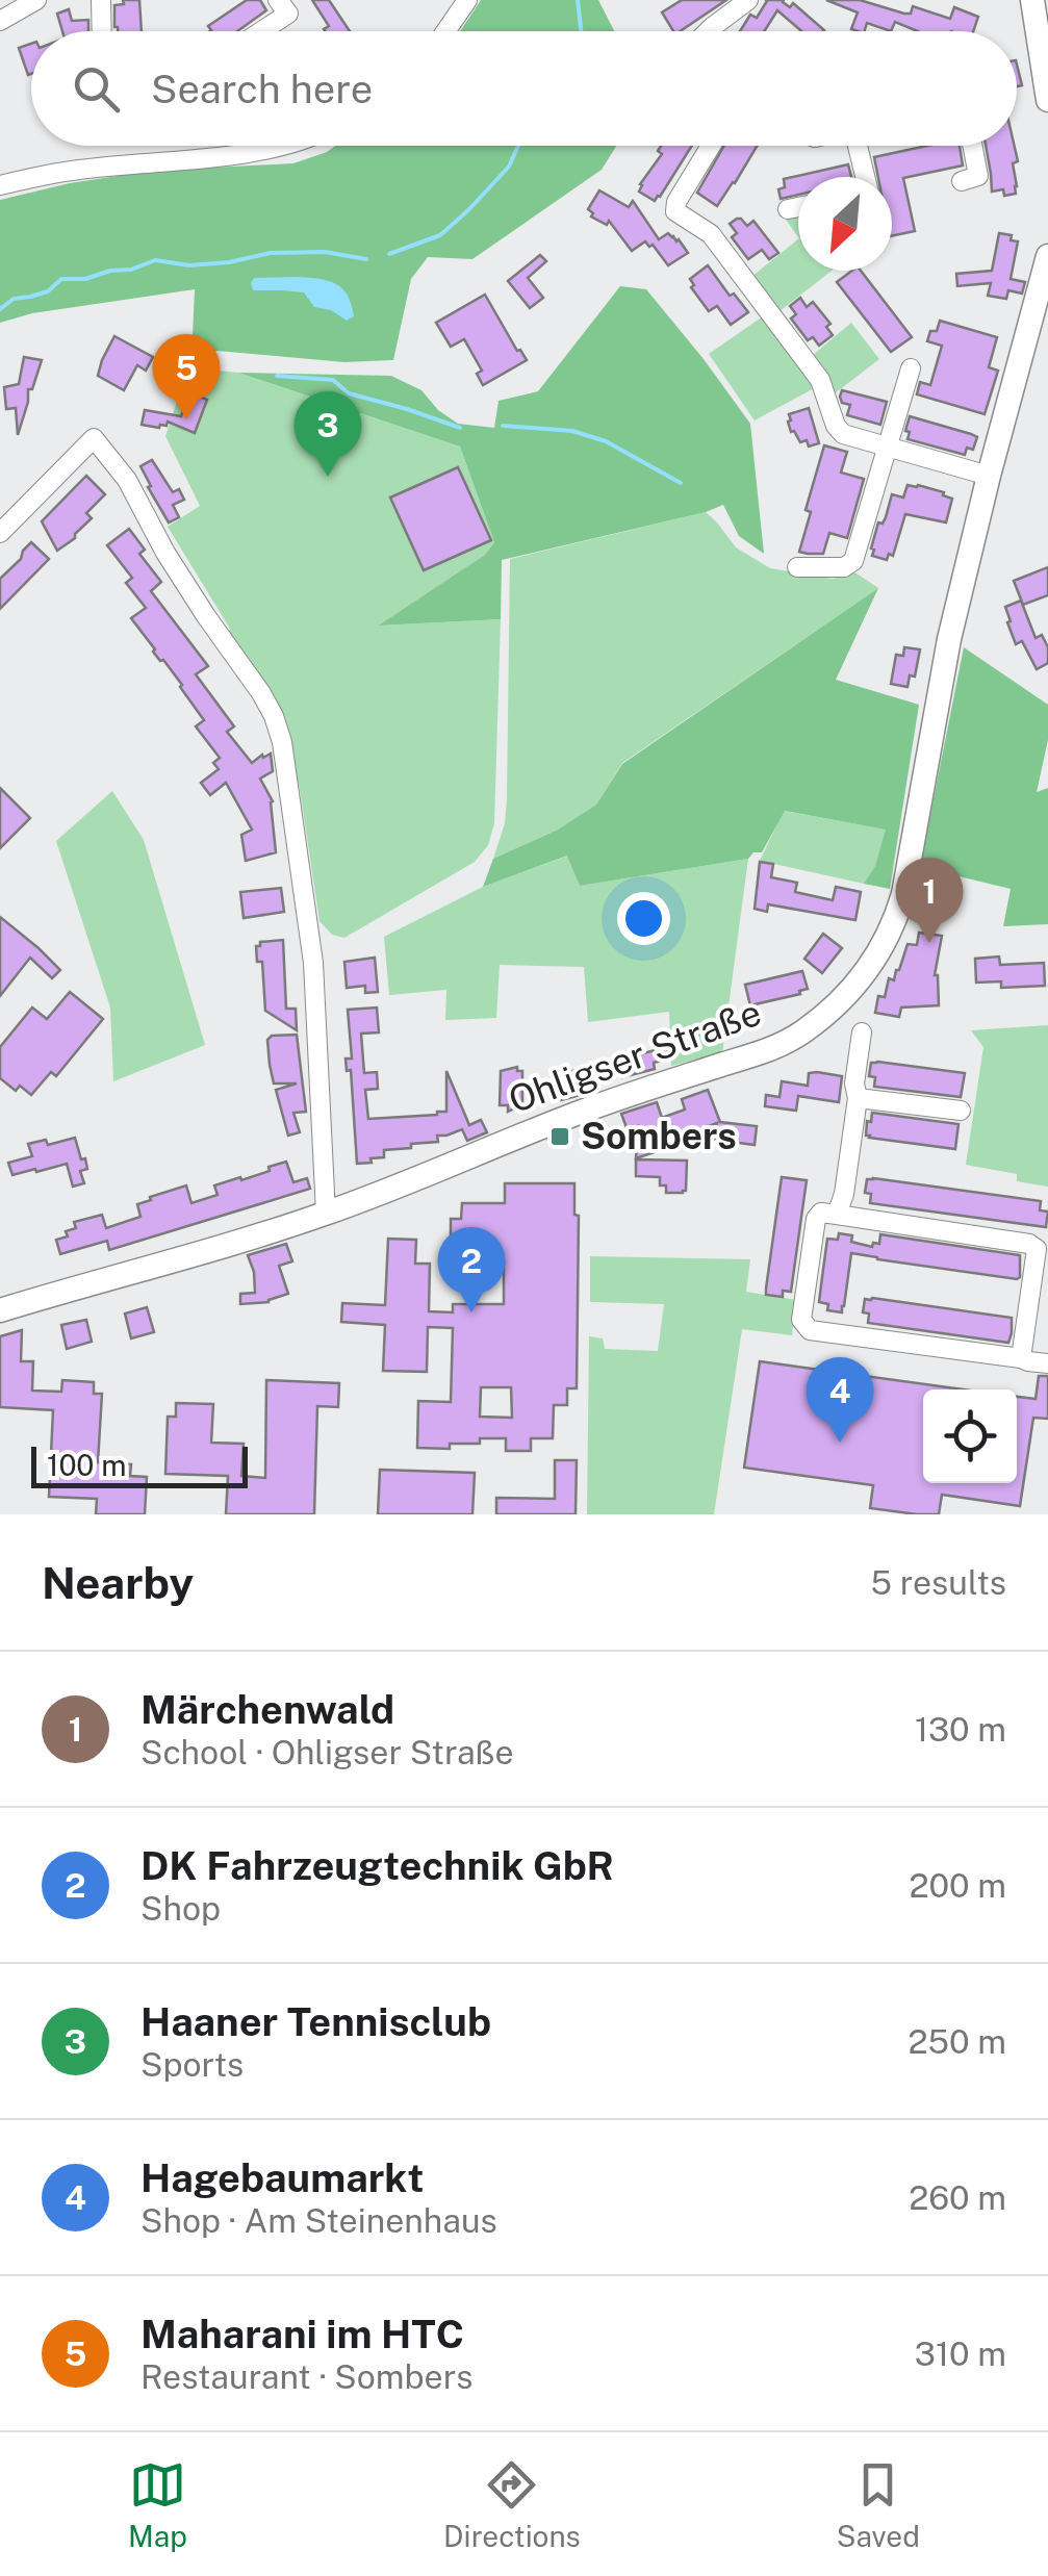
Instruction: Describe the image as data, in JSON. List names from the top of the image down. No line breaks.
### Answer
{"streets":{"main road":["Ohligser Straße"]},"places":{"transit":["Sombers"]},"scale_bar":"100 m","north":"bottom left","page":{"search":"Search here","pins":["5","3","1","2","4"],"scale":"100 m","heading":["Nearby","5 results"],"list":[{"mark":"1","name":"Märchenwald","note":"School · Ohligser Straße","value":"130 m"},{"mark":"2","name":"DK Fahrzeugtechnik GbR","note":"Shop","value":"200 m"},{"mark":"3","name":"Haaner Tennisclub","note":"Sports","value":"250 m"},{"mark":"4","name":"Hagebaumarkt","note":"Shop · Am Steinenhaus","value":"260 m"},{"mark":"5","name":"Maharani im HTC","note":"Restaurant · Sombers","value":"310 m"}],"nav":["Map","Directions","Saved"]}}
